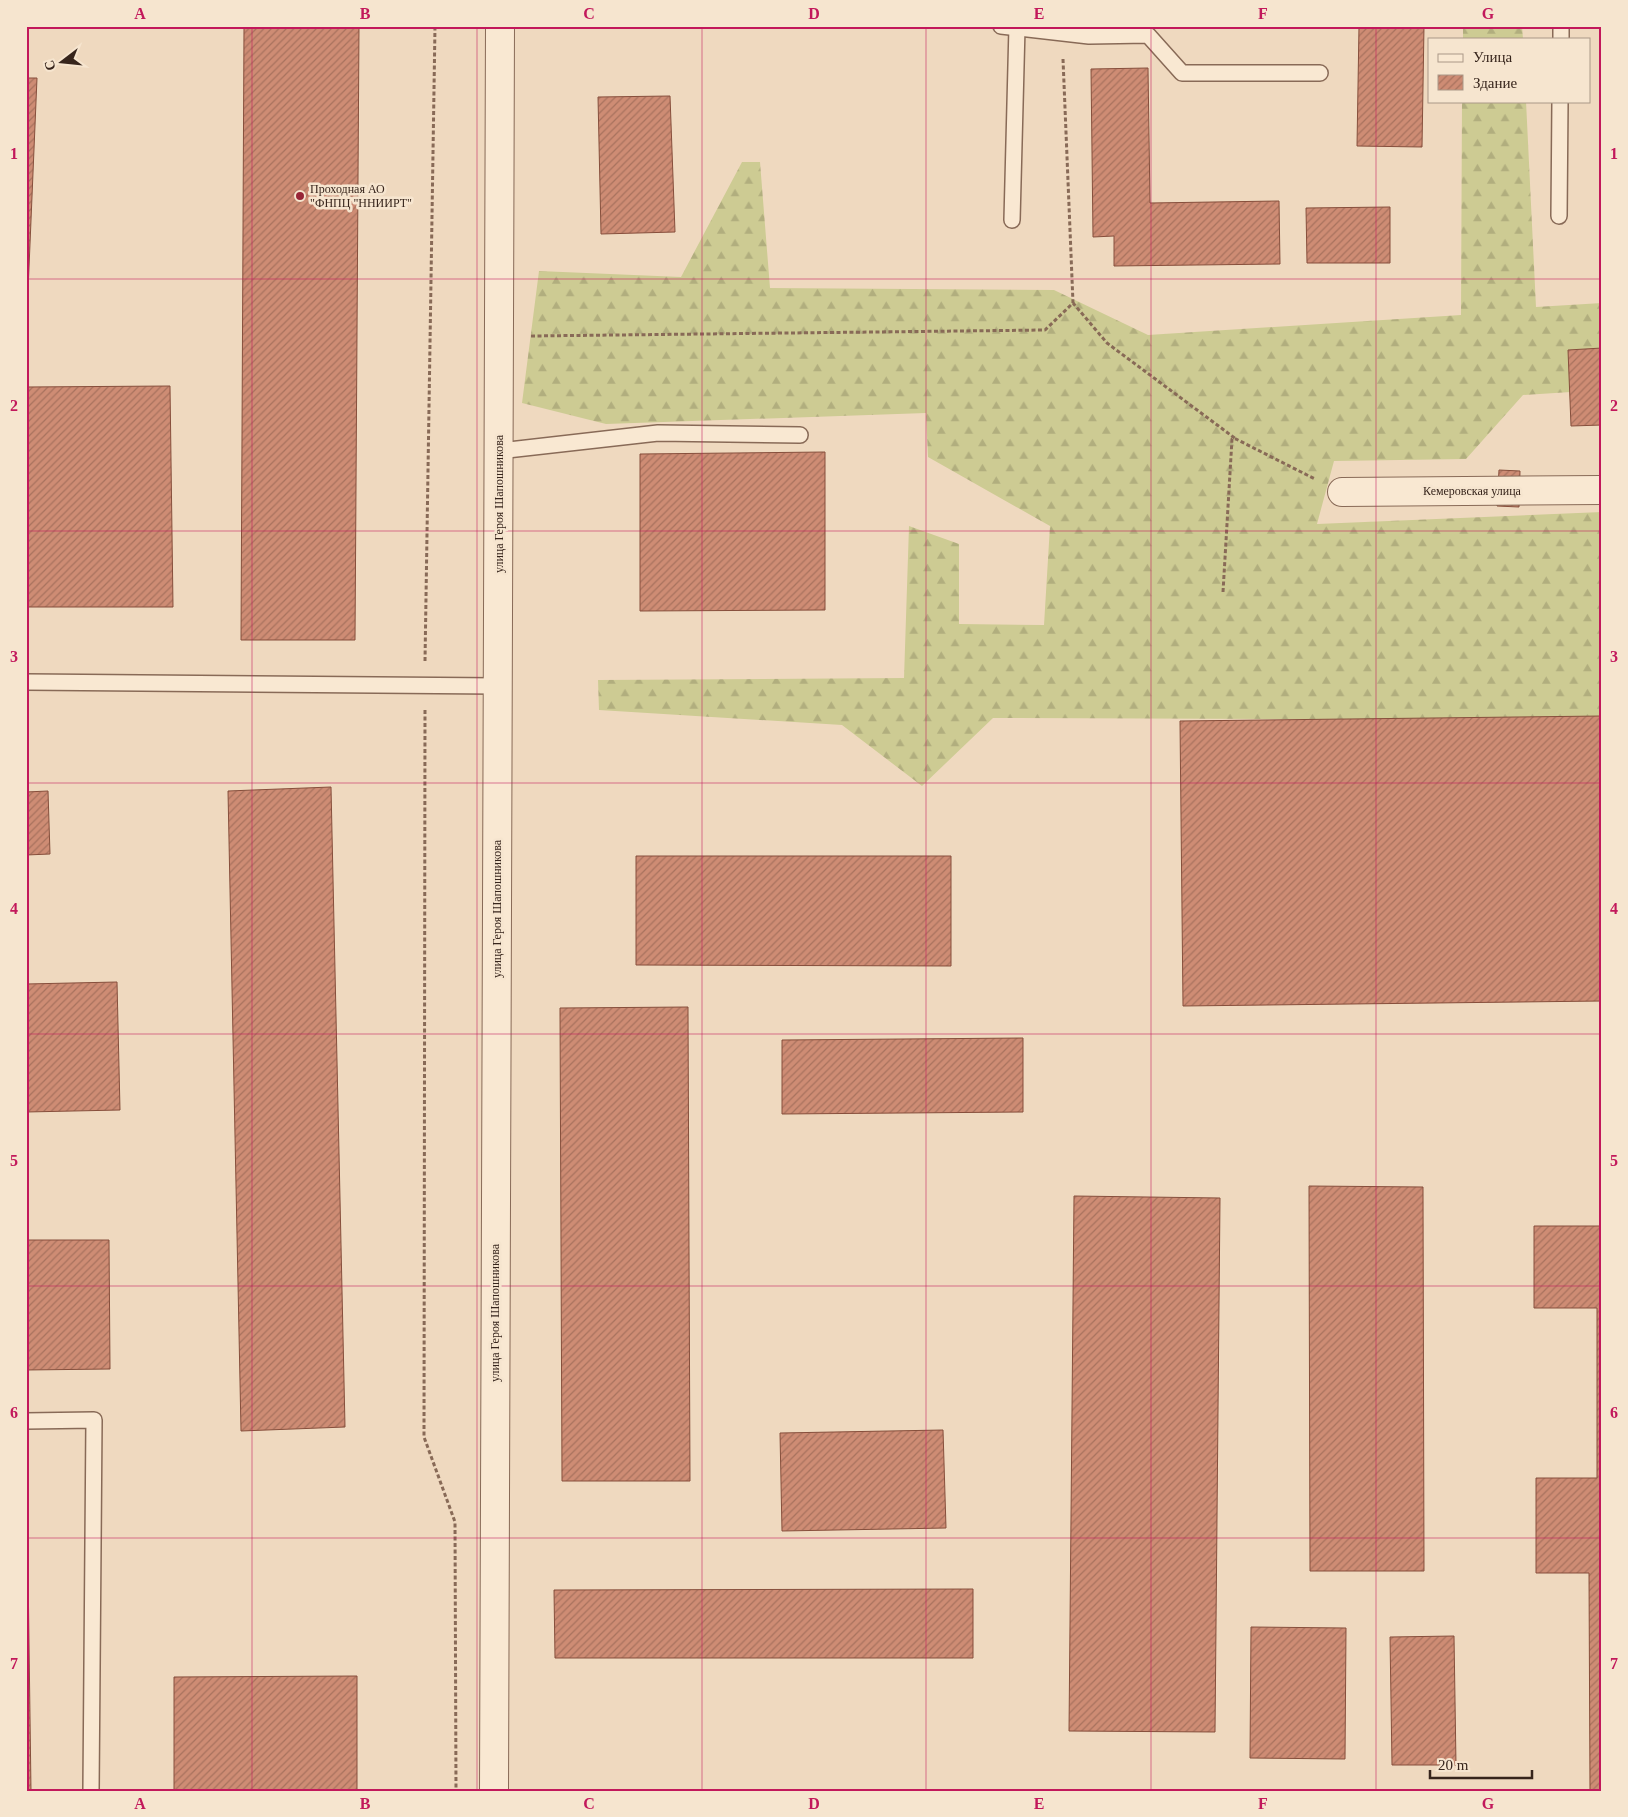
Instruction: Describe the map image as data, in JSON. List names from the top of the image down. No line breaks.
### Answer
{"streets":{"street":["Кемеровская улица","улица Героя Шапошникова"]},"places":["Проходная АО \"ФНПЦ \"ННИИРТ\""],"legend":["Улица","Здание"],"scale_bar":"20 m","north":"left","grid":{"columns":["A","B","C","D","E","F","G"],"rows":["1","2","3","4","5","6","7"]}}
